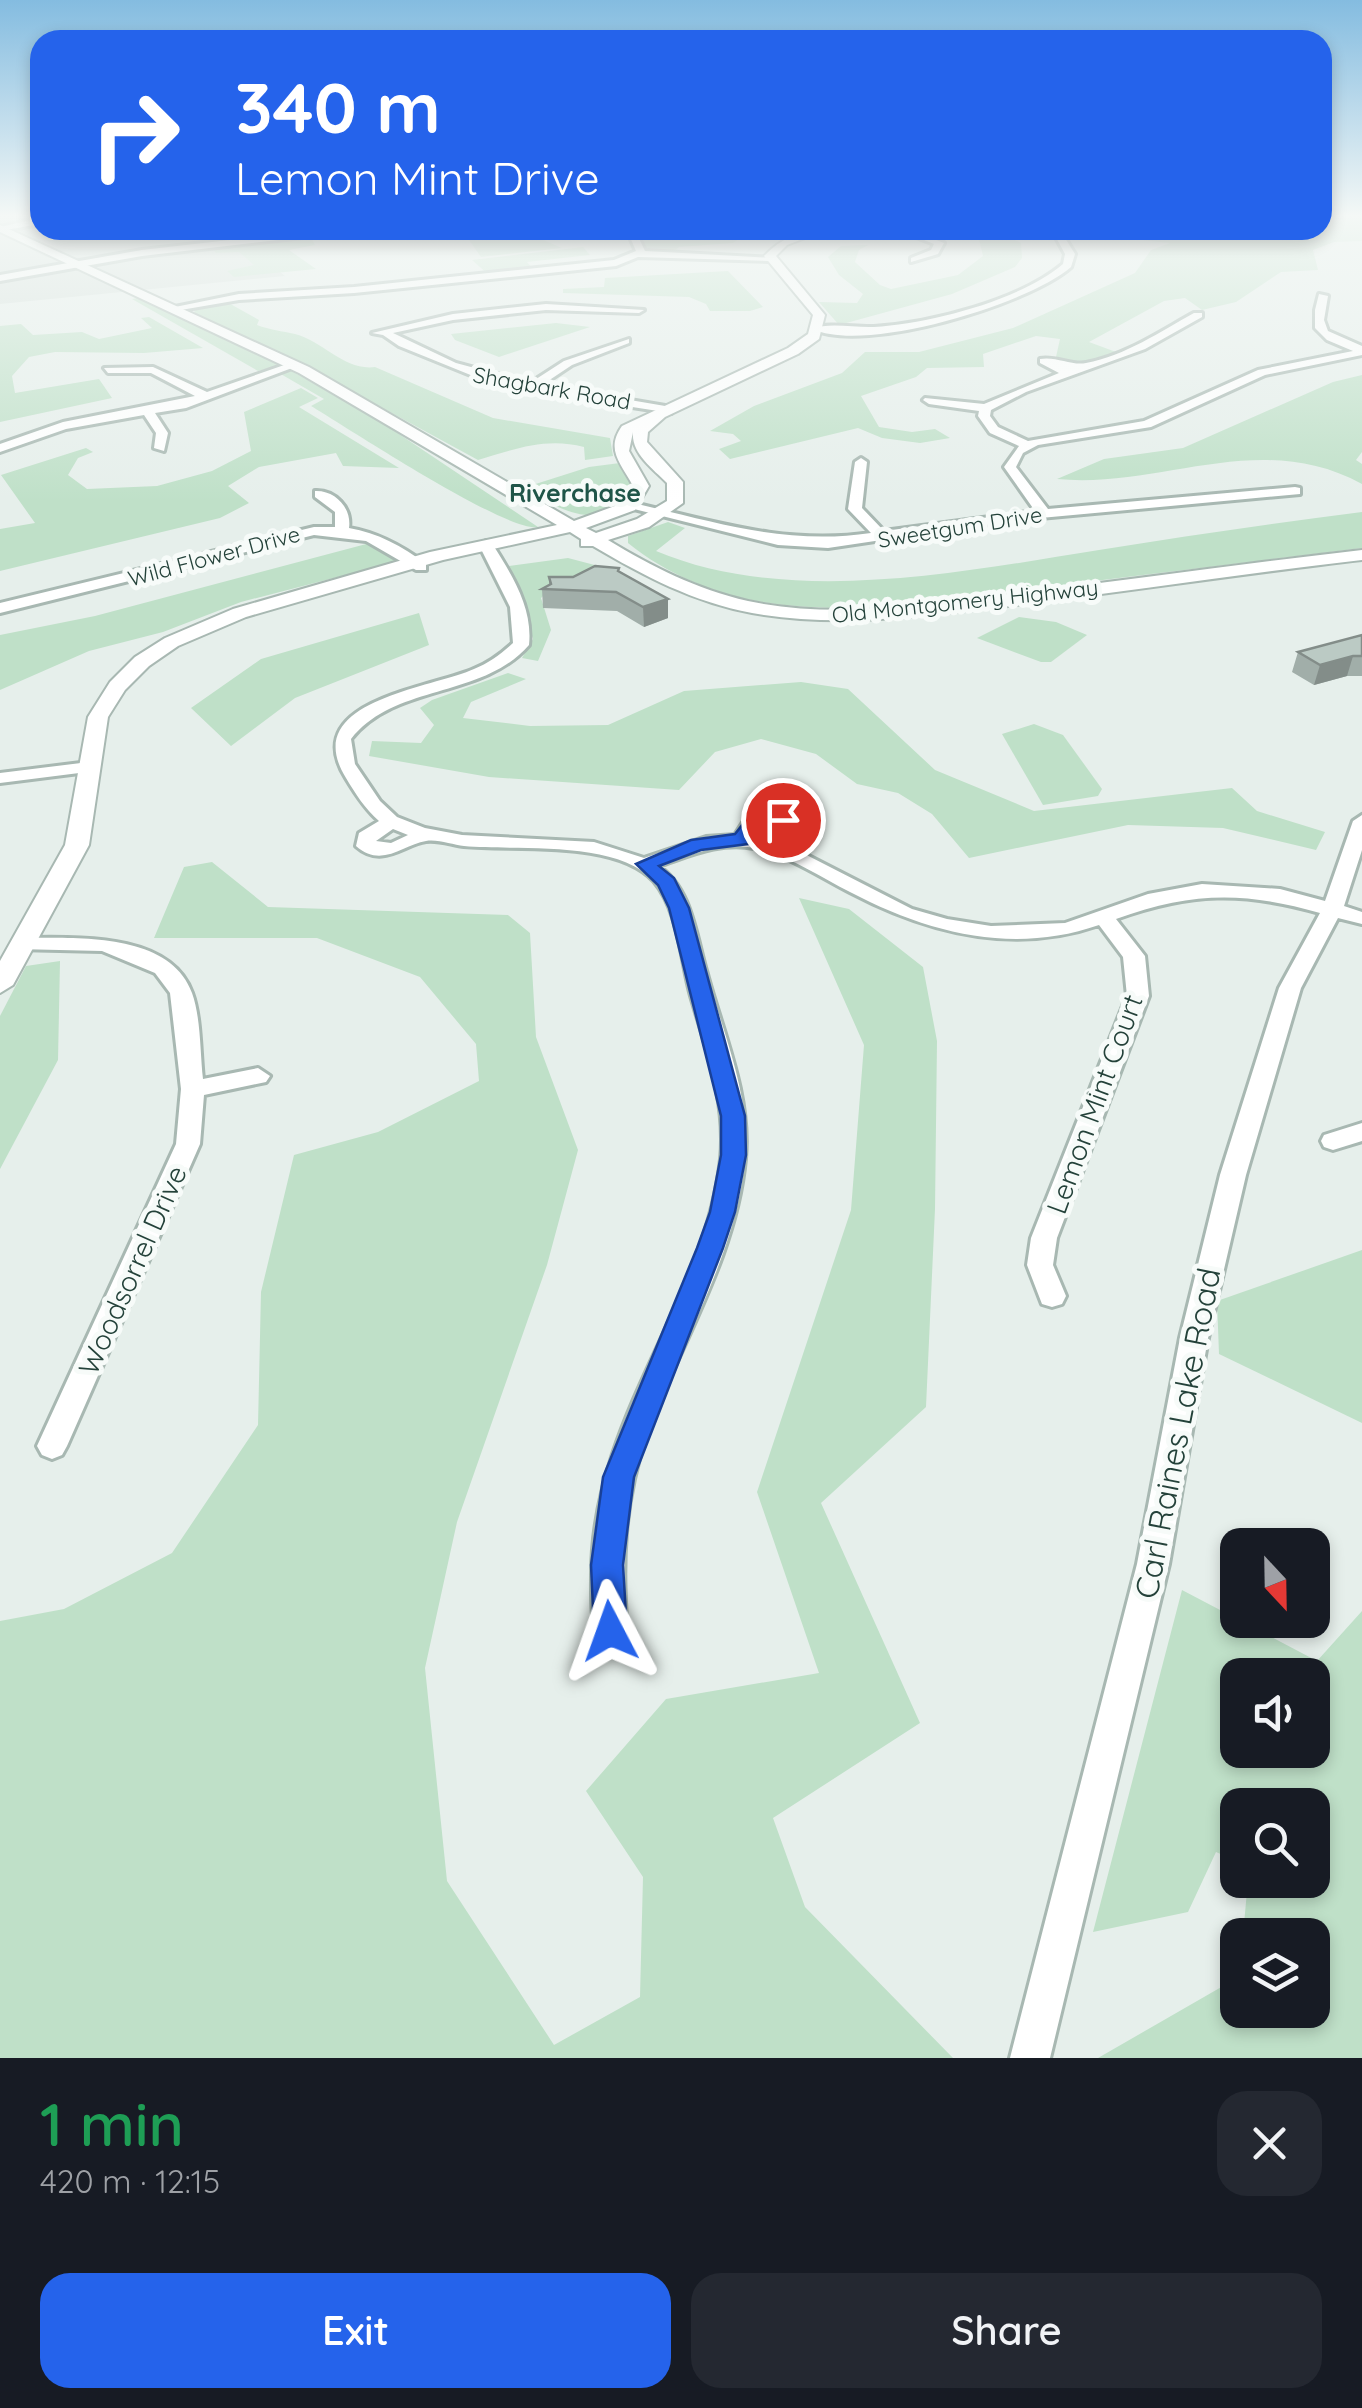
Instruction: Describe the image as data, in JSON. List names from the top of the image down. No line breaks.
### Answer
{"streets":{"street":["Shagbark Road","Sweetgum Drive","Wild Flower Drive","Old Montgomery Highway","Lemon Mint Court","Woodsorrel Drive","Carl Raines Lake Road"]},"districts":["Riverchase"],"north":"bottom","page":{"turn":["340 m","Lemon Mint Drive"],"heading":["1 min","420 m · 12:15"],"buttons":["Exit","Share"]}}
